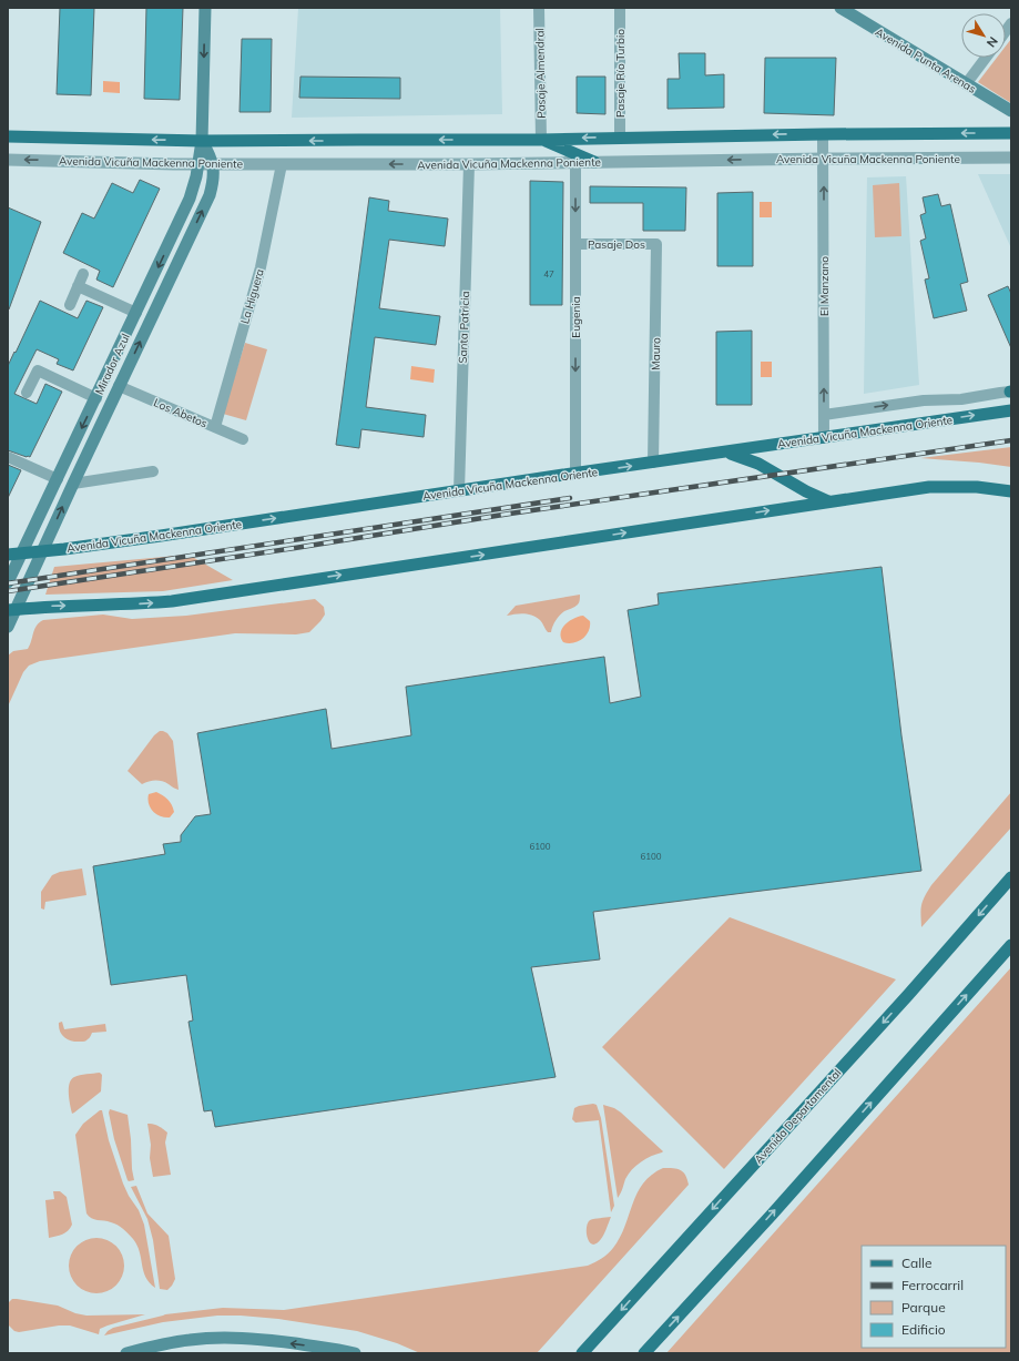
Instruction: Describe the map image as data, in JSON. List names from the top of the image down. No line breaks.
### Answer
{"streets":{"main road":["Avenida Punta Arenas","Avenida Vicuña Mackenna Poniente","Mirador Azul","Avenida Vicuña Mackenna Oriente","Avenida Departamental"],"street":["Pasaje Almendral","Pasaje Río Turbio","Pasaje Dos","El Manzano","La Higuera","Eugenia","Santa Patricia","Mauro","Los Abetos"]},"crossings":[["Pasaje Almendral","Avenida Vicuña Mackenna Poniente"],["Pasaje Río Turbio","Avenida Vicuña Mackenna Poniente"],["Avenida Vicuña Mackenna Poniente","El Manzano"],["Avenida Vicuña Mackenna Poniente","La Higuera"],["Avenida Vicuña Mackenna Poniente","Eugenia"],["Avenida Vicuña Mackenna Poniente","Santa Patricia"],["Avenida Vicuña Mackenna Poniente","Mirador Azul"],["Pasaje Dos","Eugenia"],["Pasaje Dos","Mauro"],["El Manzano","Avenida Vicuña Mackenna Oriente"],["La Higuera","Los Abetos"],["Eugenia","Avenida Vicuña Mackenna Oriente"],["Santa Patricia","Avenida Vicuña Mackenna Oriente"],["Mauro","Avenida Vicuña Mackenna Oriente"],["Mirador Azul","Los Abetos"],["Mirador Azul","Avenida Vicuña Mackenna Oriente"]],"one_way":["Avenida Vicuña Mackenna Poniente","El Manzano","Eugenia","Avenida Vicuña Mackenna Oriente"],"house_numbers":["47","6100","6100"],"legend":["Calle","Ferrocarril","Parque","Edificio"],"north":"bottom right"}
